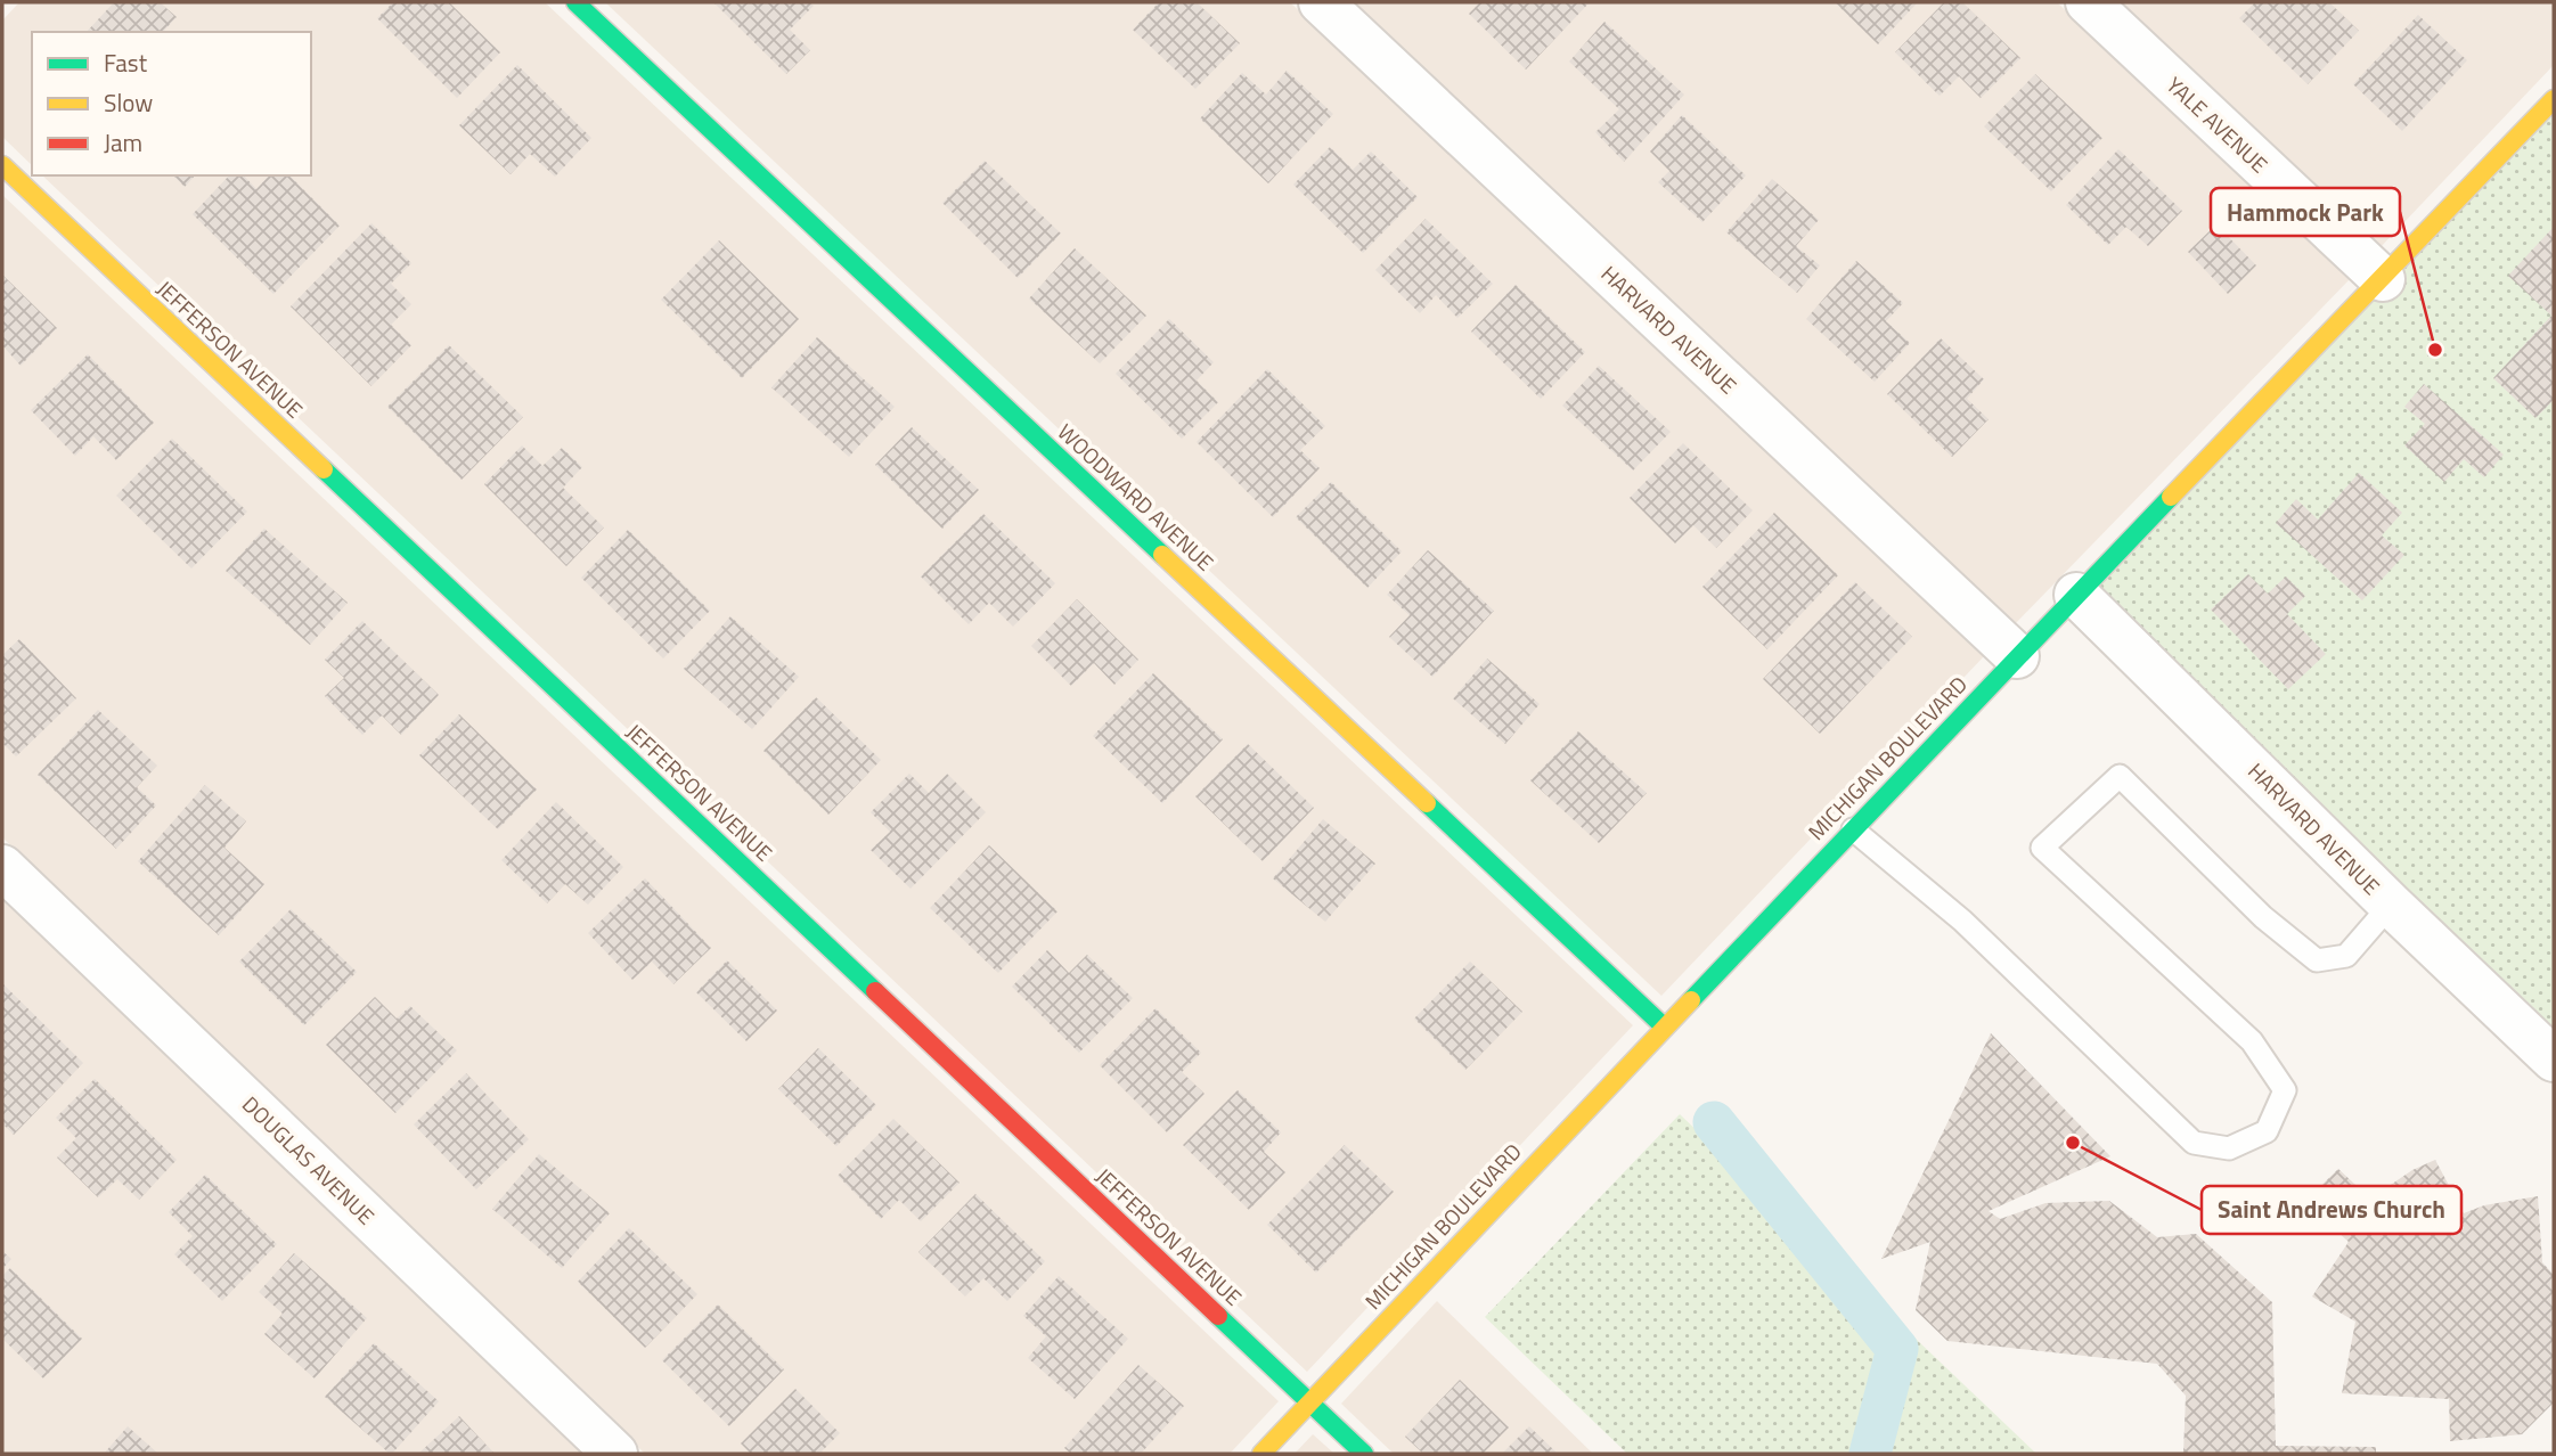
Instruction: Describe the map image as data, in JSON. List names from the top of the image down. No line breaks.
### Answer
{"streets":{"street":["YALE AVENUE","HARVARD AVENUE","JEFFERSON AVENUE","WOODWARD AVENUE","MICHIGAN BOULEVARD","DOUGLAS AVENUE"]},"crossings":[["YALE AVENUE","MICHIGAN BOULEVARD"],["HARVARD AVENUE","MICHIGAN BOULEVARD"],["JEFFERSON AVENUE","MICHIGAN BOULEVARD"],["WOODWARD AVENUE","MICHIGAN BOULEVARD"]],"places":["Hammock Park","Saint Andrews Church"],"legend":["Fast","Slow","Jam"]}
